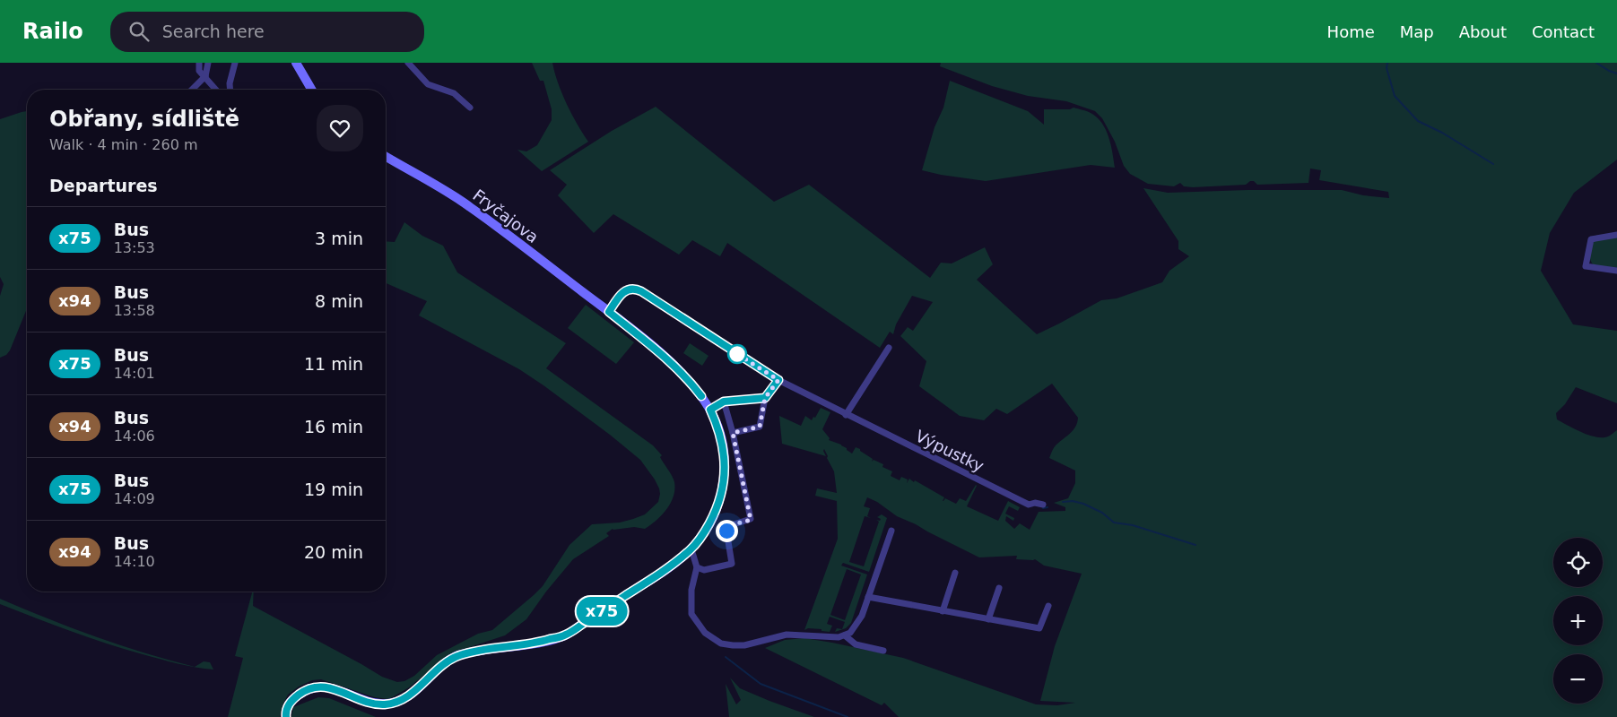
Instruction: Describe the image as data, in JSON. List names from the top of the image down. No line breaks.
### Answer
{"streets":{"main road":["Fryčajova"],"street":["Výpustky"]},"lines":["bus line x75"],"page":{"header":"Railo","search":"Search here","nav":["Home","Map","About","Contact"],"on_map":"x75","heading":[["Obřany, sídliště","Walk · 4 min · 260 m"],"Departures"],"list":[{"mark":"x75","name":"Bus","note":"13:53","value":"3 min"},{"mark":"x94","name":"Bus","note":"13:58","value":"8 min"},{"mark":"x75","name":"Bus","note":"14:01","value":"11 min"},{"mark":"x94","name":"Bus","note":"14:06","value":"16 min"},{"mark":"x75","name":"Bus","note":"14:09","value":"19 min"},{"mark":"x94","name":"Bus","note":"14:10","value":"20 min"}],"map_buttons":["+","−"]}}
